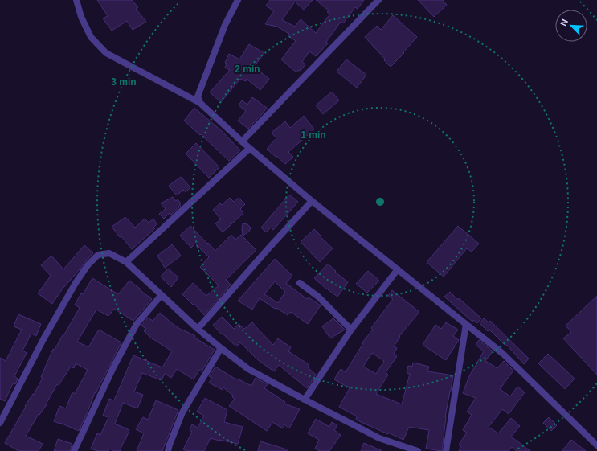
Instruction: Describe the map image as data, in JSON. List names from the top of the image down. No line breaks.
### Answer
{"north":"top left","rings":["2 min","3 min","1 min"]}
